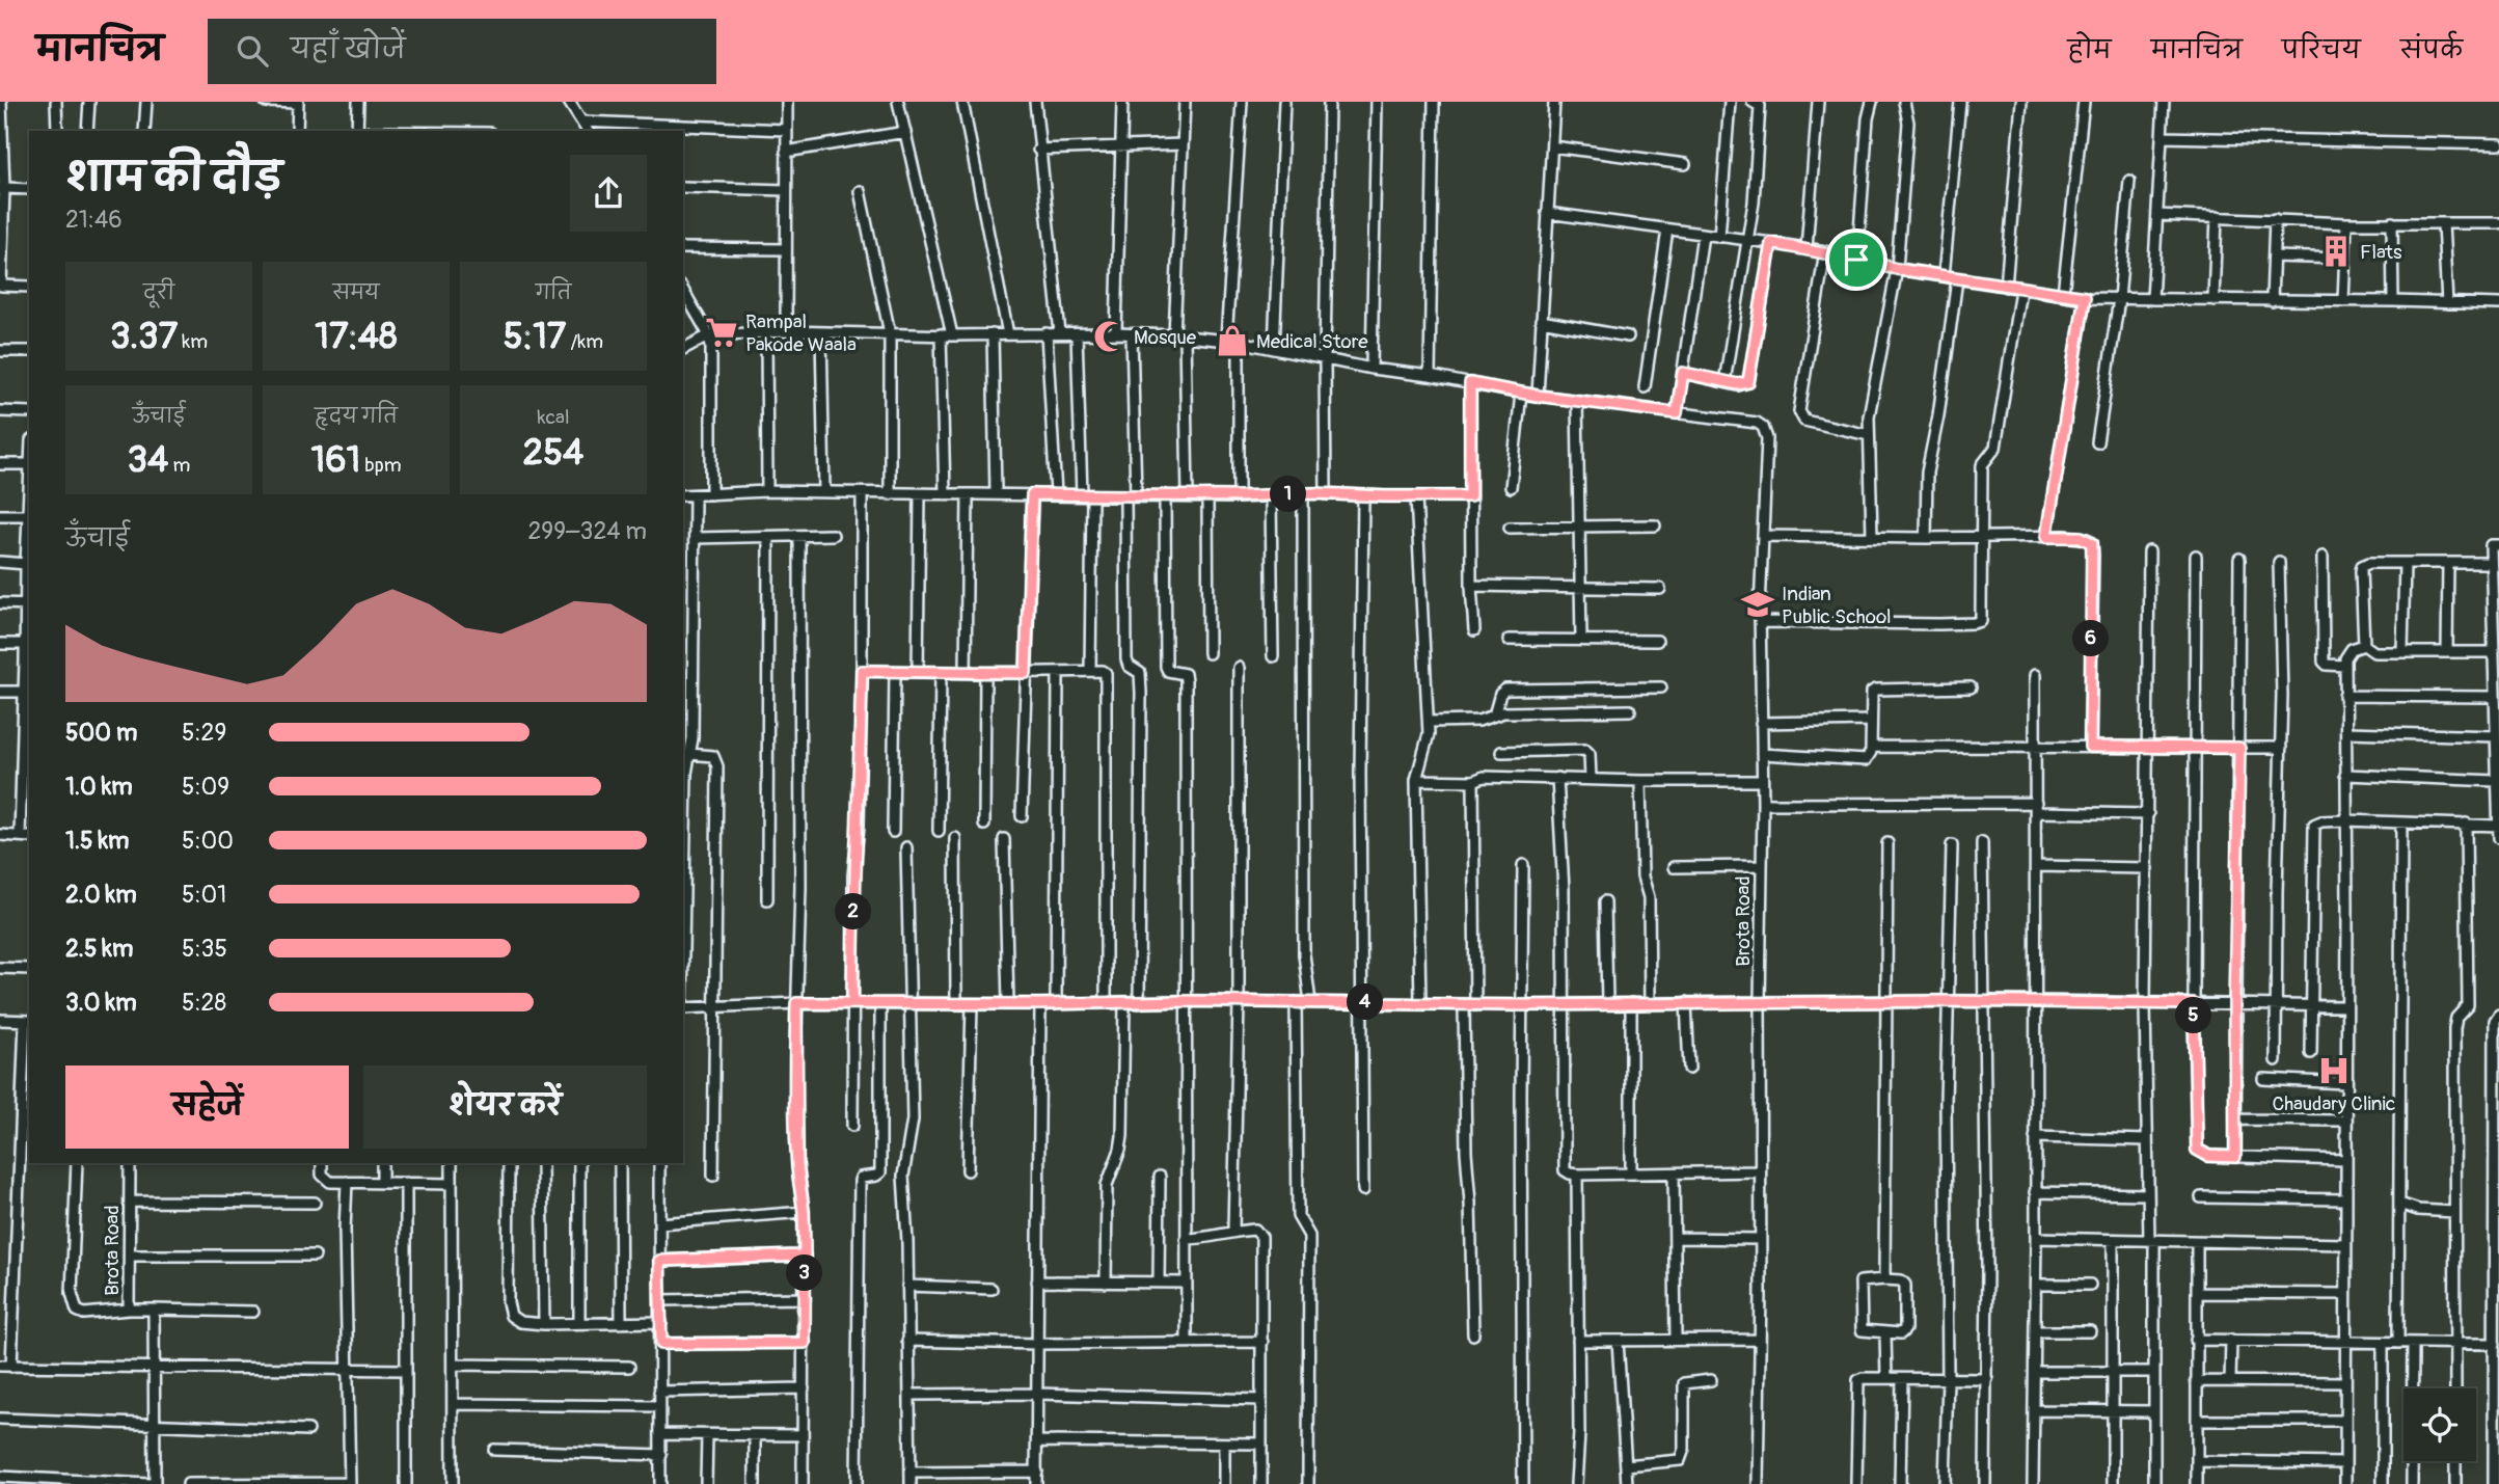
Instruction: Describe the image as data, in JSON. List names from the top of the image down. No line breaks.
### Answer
{"streets":{"street":["Brota Road"]},"places":{"building":["Flats"],"supermarket":["Rampal Pakode Waala"],"mosque":["Mosque"],"shop":["Medical Store"],"school or university":["Indian Public School"],"hospital":["Chaudary Clinic"]},"page":{"header":"मानचित्र","search":"यहाँ खोजें","nav":["होम","मानचित्र","परिचय","संपर्क"],"heading":["शाम की दौड़","21:46"],"stats":[["दूरी","3.37 km"],["समय","17:48"],["गति","5:17 /km"],["ऊँचाई","34 m"],["हृदय गति","161 bpm"],["kcal","254"]],"pins":["1","6","2","4","5","3"],"chart":["ऊँचाई","299–324 m"],"list":[{"name":"500 m","note":"5:29"},{"name":"1.0 km","note":"5:09"},{"name":"1.5 km","note":"5:00"},{"name":"2.0 km","note":"5:01"},{"name":"2.5 km","note":"5:35"},{"name":"3.0 km","note":"5:28"}],"buttons":["सहेजें","शेयर करें"]}}
